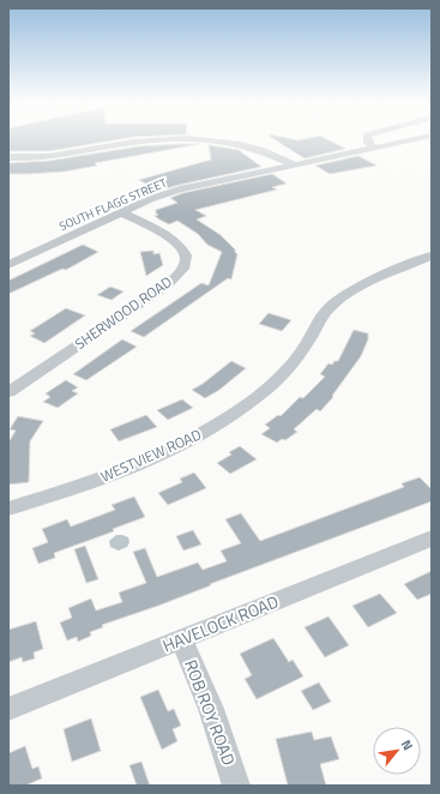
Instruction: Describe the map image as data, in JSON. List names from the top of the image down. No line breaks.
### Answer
{"streets":{"street":["SOUTH FLAGG STREET","SHERWOOD ROAD","WESTVIEW ROAD","HAVELOCK ROAD","ROB ROY ROAD"]},"crossings":[["SOUTH FLAGG STREET","SHERWOOD ROAD"],["HAVELOCK ROAD","ROB ROY ROAD"]],"north":"top right"}
